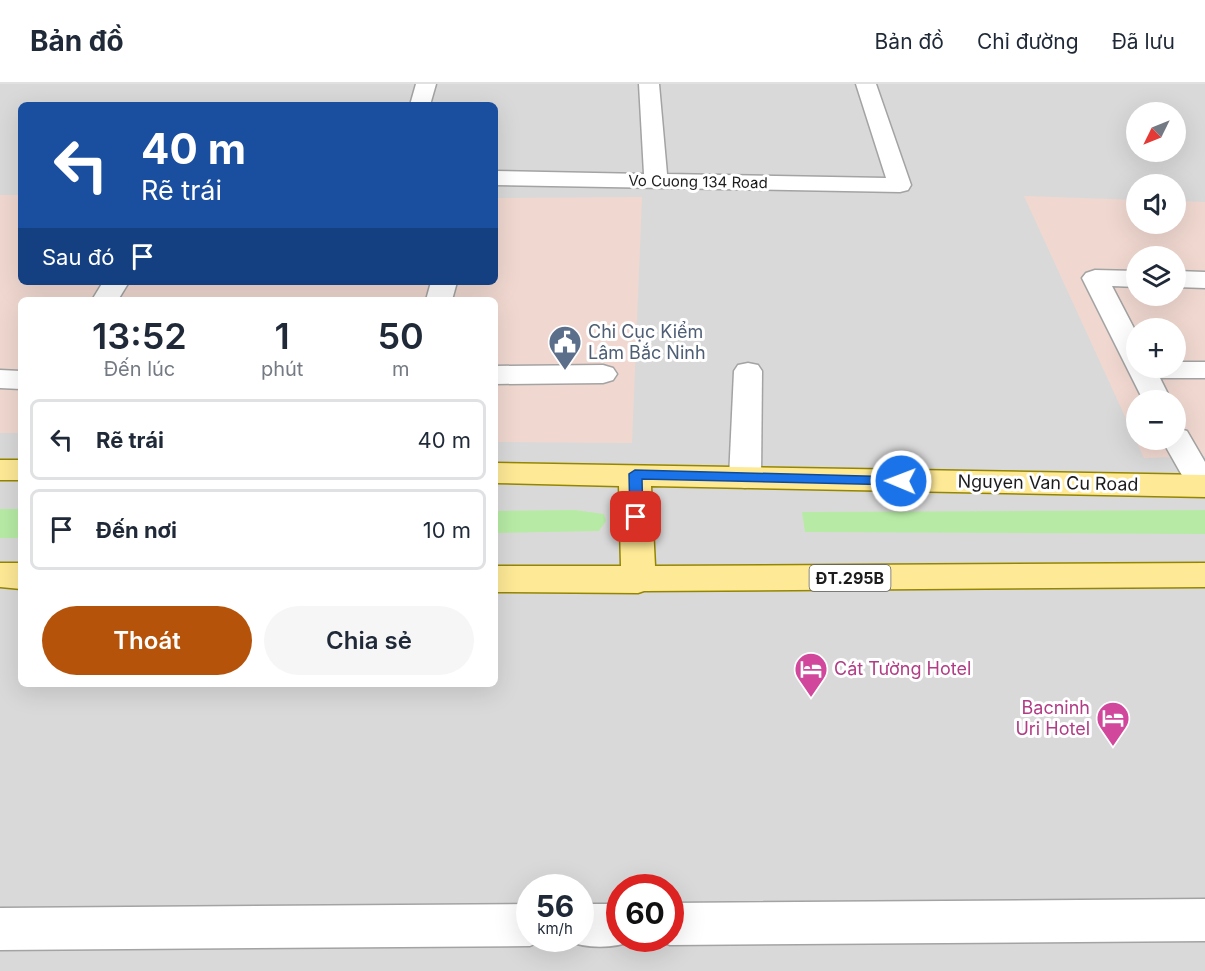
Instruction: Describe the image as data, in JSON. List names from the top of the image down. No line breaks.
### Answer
{"streets":{"main road":["Nguyen Van Cu Road","ĐT.295B"],"street":["Vo Cuong 134 Road"]},"places":{"public building":["Chi Cục Kiểm Lâm Bắc Ninh"],"hotel":["Cát Tường Hotel","Bacninh Uri Hotel"]},"north":"bottom left","page":{"header":"Bản đồ","nav":["Bản đồ","Chỉ đường","Đã lưu"],"map_buttons":["+","−"],"turn":["40 m","Rẽ trái"],"then":"Sau đó","eta":["13:52","Đến lúc","1","phút","50","m"],"list":[{"name":"Rẽ trái","value":"40 m"},{"name":"Đến nơi","value":"10 m"}],"buttons":["Thoát","Chia sẻ"],"speed":"56 km/h","limit":"60"}}
